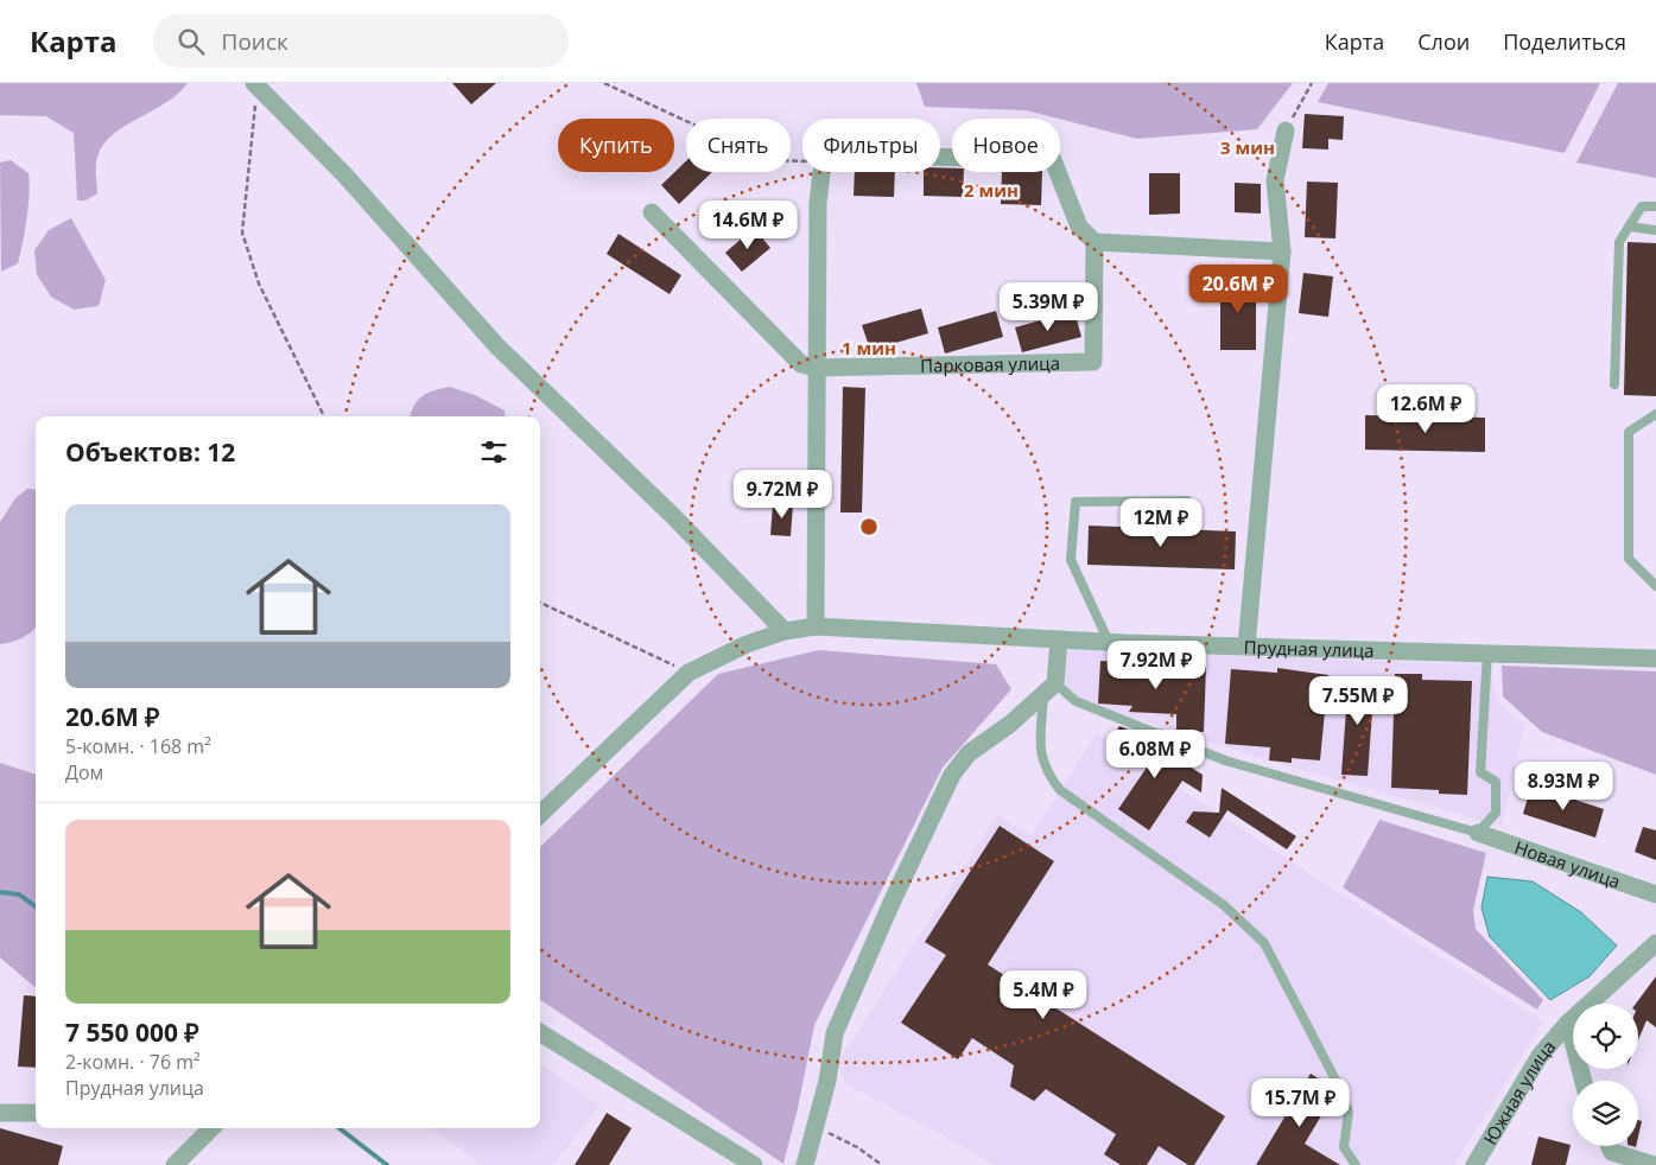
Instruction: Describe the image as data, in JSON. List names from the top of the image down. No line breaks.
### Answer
{"streets":{"street":["Парковая улица","Прудная улица","Новая улица","Южная улица"]},"page":{"header":"Карта","search":"Поиск","nav":["Карта","Слои","Поделиться"],"chip":["Купить","Снять","Фильтры","Новое"],"price":["14.6M ₽","20.6M ₽","5.39M ₽","12.6M ₽","9.72M ₽","12M ₽","7.92M ₽","7.55M ₽","6.08M ₽","8.93M ₽","5.4M ₽","15.7M ₽"],"heading":"Объектов: 12","list":[{"name":"20.6M ₽","note":"5-комн. · 168 m² · Дом"},{"name":"7 550 000 ₽","note":"2-комн. · 76 m² · Прудная улица"}]},"rings":["3 мин","2 мин","1 мин"]}
